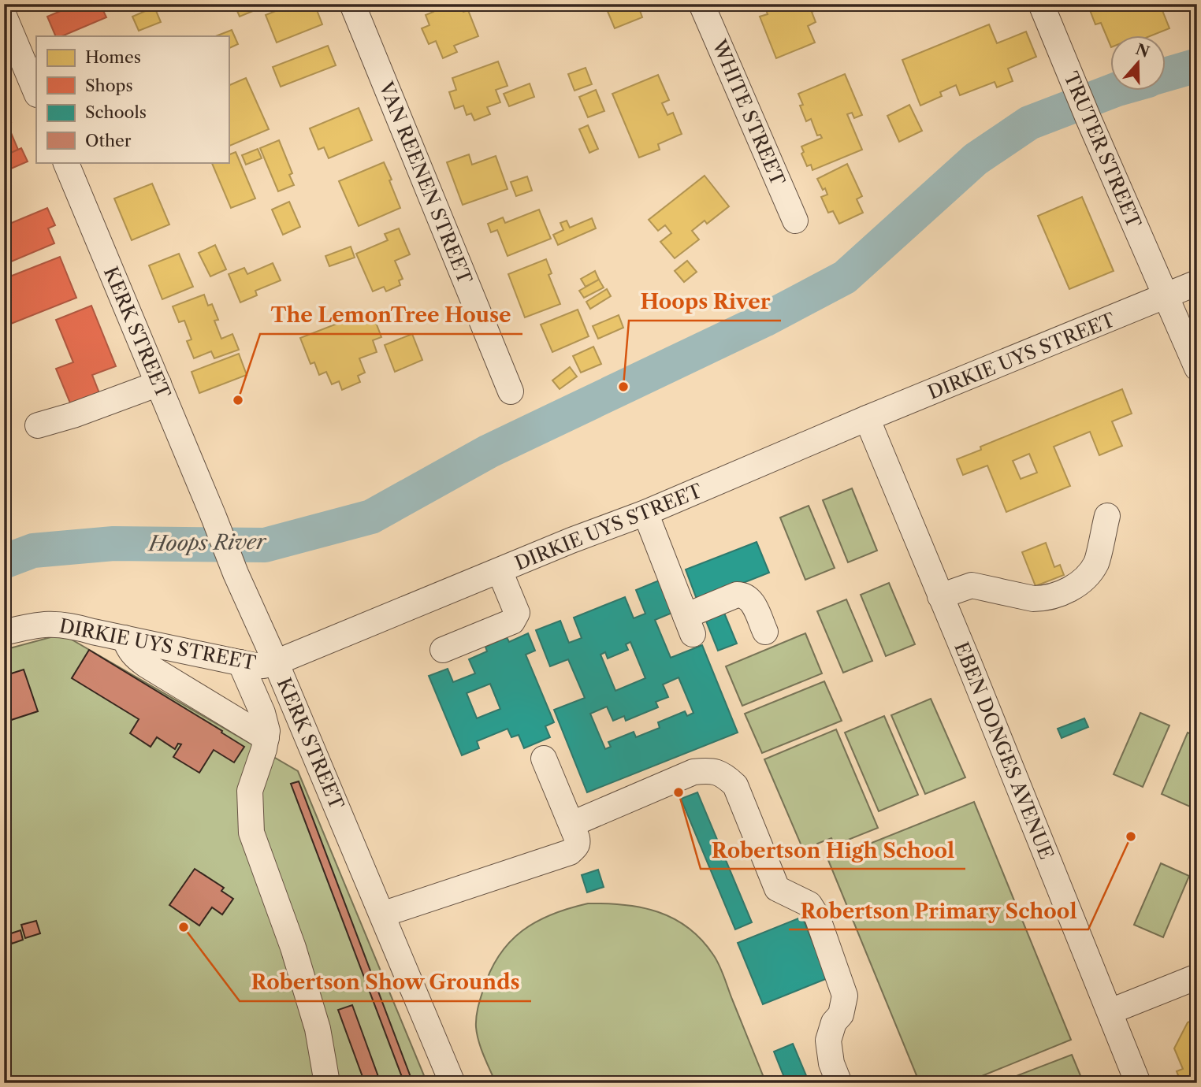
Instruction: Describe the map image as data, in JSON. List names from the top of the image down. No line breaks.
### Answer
{"streets":{"street":["WHITE STREET","TRUTER STREET","VAN REENEN STREET","KERK STREET","DIRKIE UYS STREET","EBEN DONGES AVENUE"]},"crossings":[["TRUTER STREET","DIRKIE UYS STREET"],["KERK STREET","DIRKIE UYS STREET"],["DIRKIE UYS STREET","EBEN DONGES AVENUE"]],"water":["Hoops River"],"places":["Hoops River","The LemonTree House","Robertson High School","Robertson Primary School","Robertson Show Grounds"],"legend":["Homes","Shops","Schools","Other"],"north":"top"}
